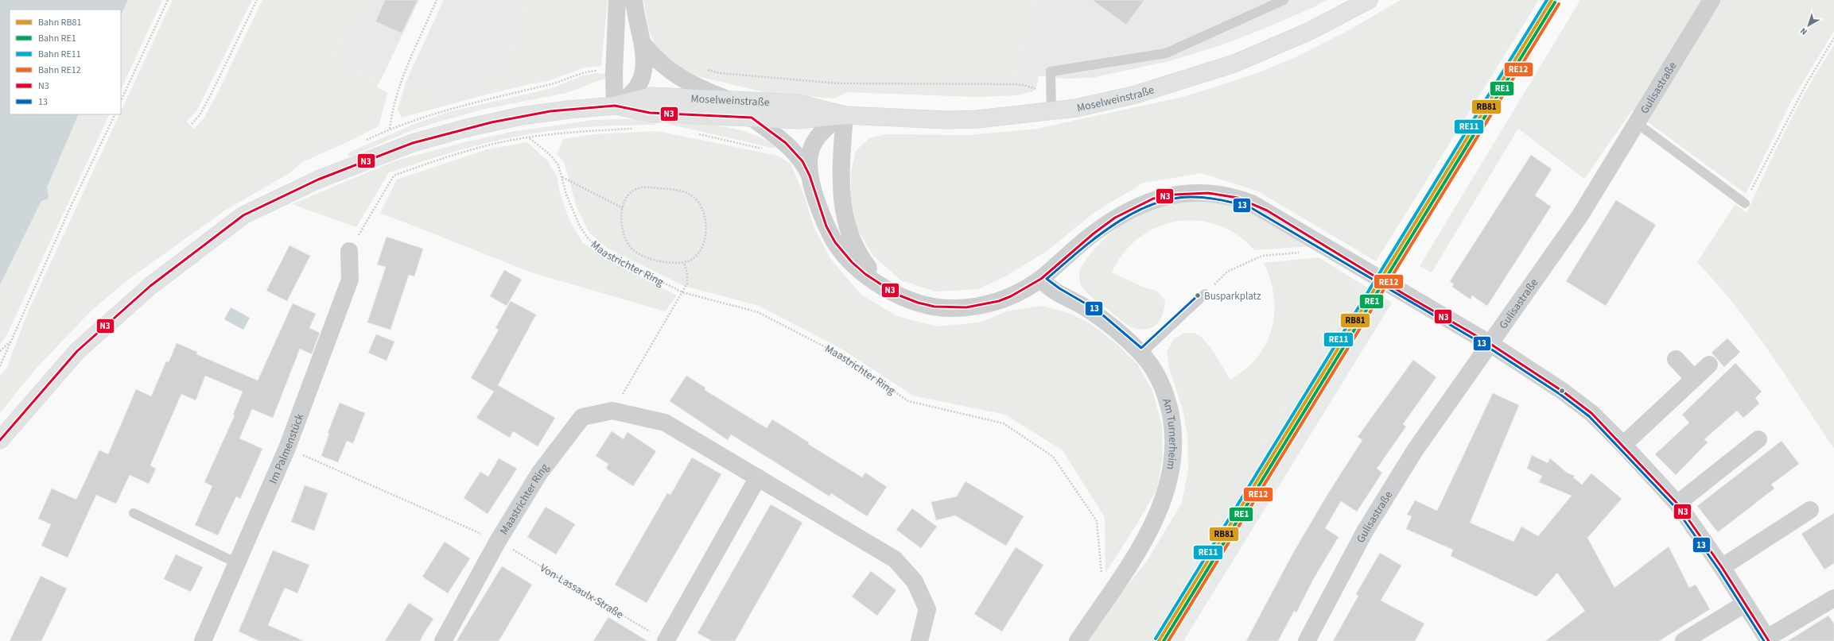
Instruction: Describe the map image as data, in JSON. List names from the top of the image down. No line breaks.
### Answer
{"streets":{"main road":["Moselweinstraße"],"street":["Gulisastraße","Maastrichter Ring","Am Turnerheim","Im Palmenstück"],"path":["Von-Lassaulx-Straße"]},"crossings":[["Maastrichter Ring","Von-Lassaulx-Straße"],["Im Palmenstück","Von-Lassaulx-Straße"]],"places":["Busparkplatz"],"lines":["rail line RB81","rail line RE11","rail line RE1","rail line RE12","transit line N3","transit line 13"],"legend":["Bahn RB81","Bahn RE1","Bahn RE11","Bahn RE12","N3","13"],"north":"bottom left"}
